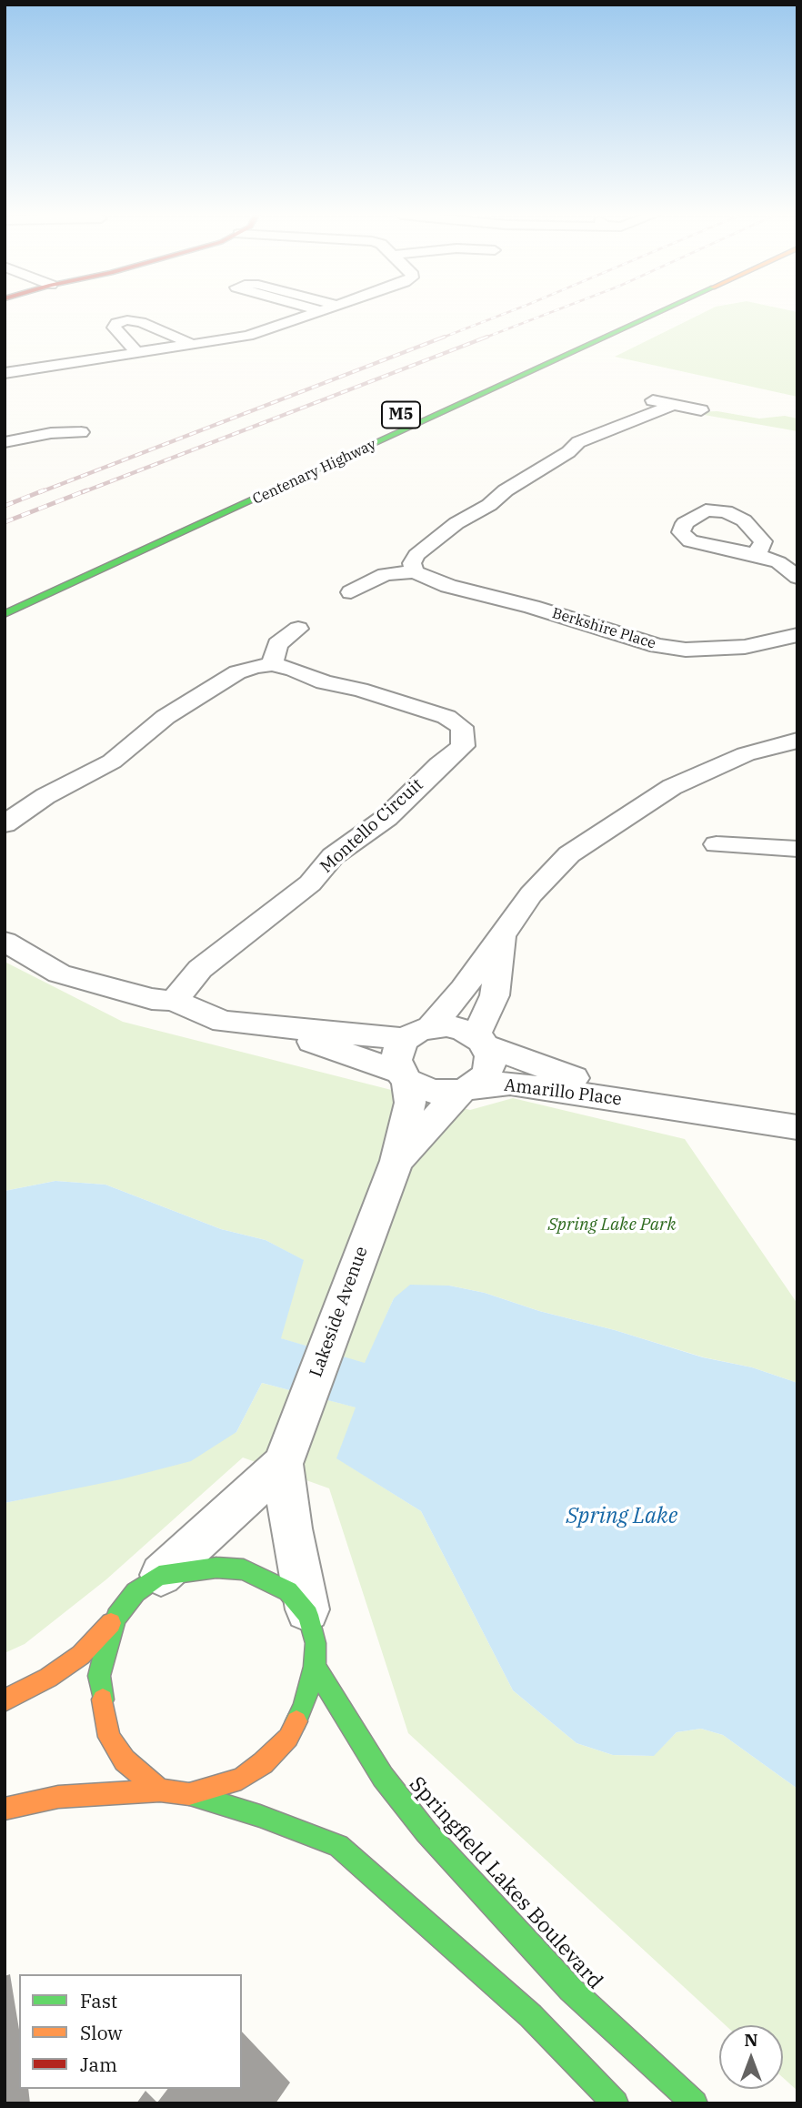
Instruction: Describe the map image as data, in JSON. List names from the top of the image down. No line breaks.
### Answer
{"streets":{"main road":["M5","Centenary Highway","Springfield Lakes Boulevard"],"street":["Berkshire Place","Montello Circuit","Amarillo Place","Lakeside Avenue"]},"crossings":[["Amarillo Place","Lakeside Avenue"],["Lakeside Avenue","Springfield Lakes Boulevard"]],"water":["Spring Lake"],"parks":["Spring Lake Park"],"legend":["Fast","Slow","Jam"],"north":"top"}
